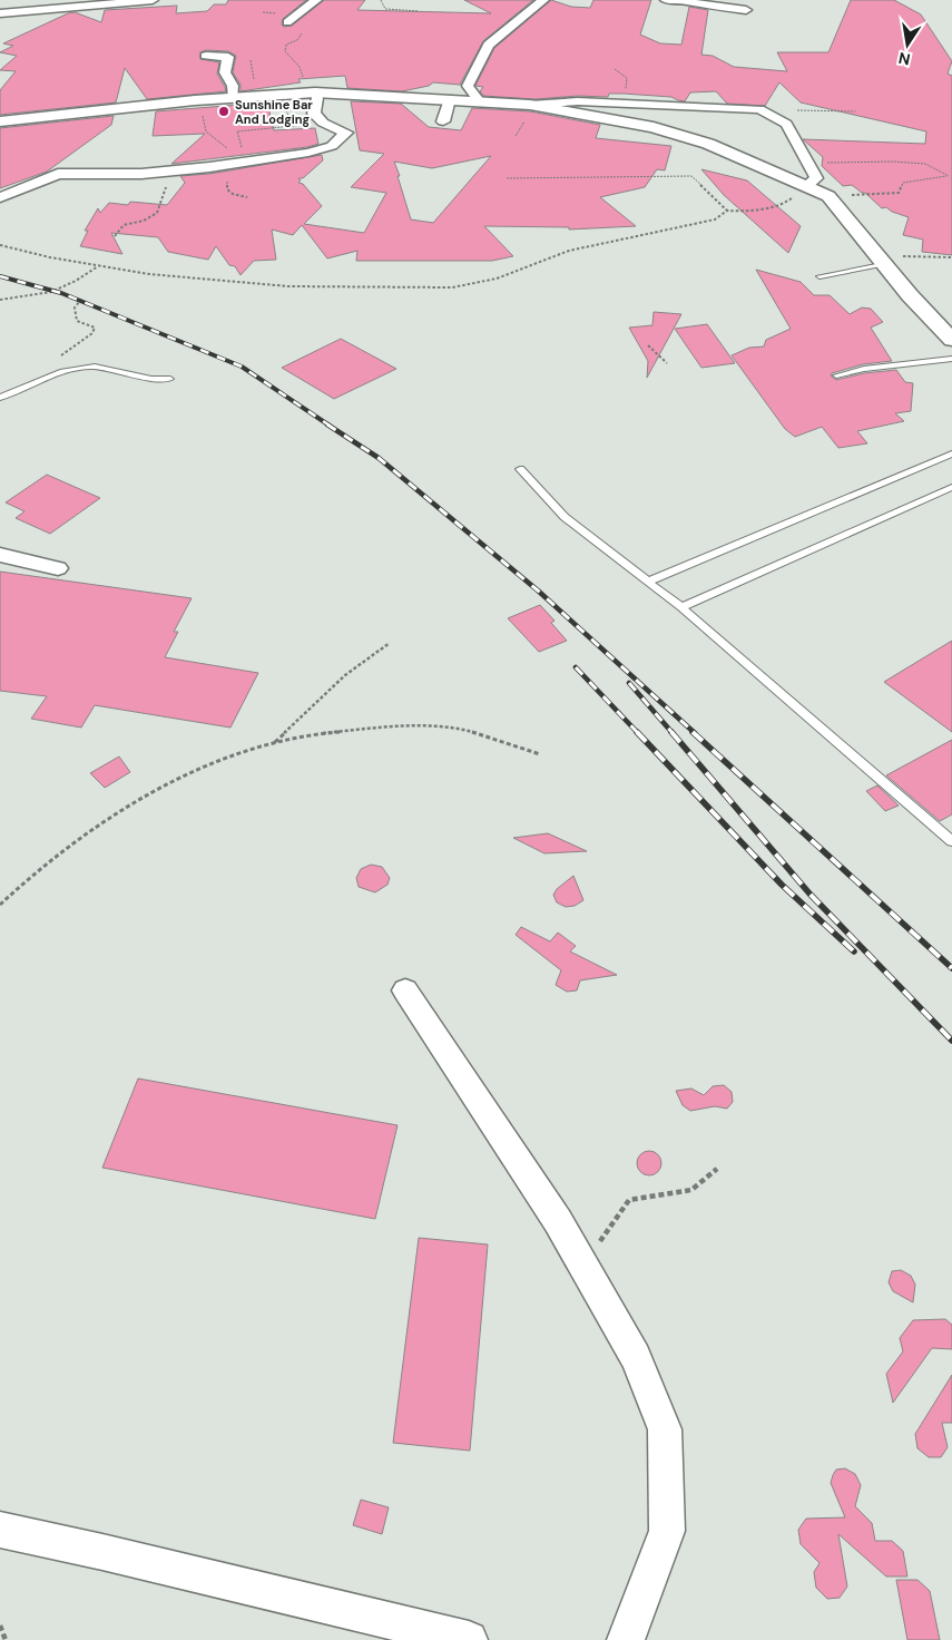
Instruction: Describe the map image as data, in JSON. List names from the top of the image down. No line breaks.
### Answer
{"places":["Sunshine Bar And Lodging"],"north":"bottom"}
